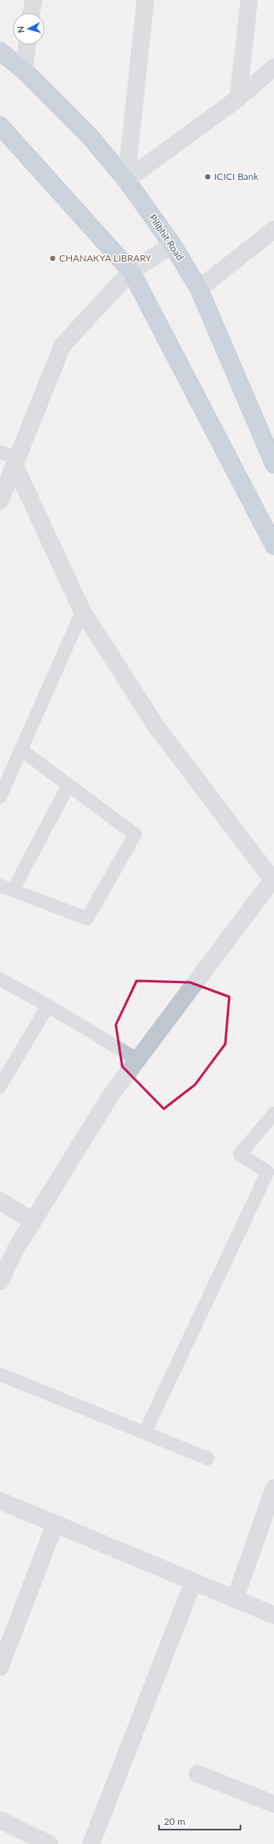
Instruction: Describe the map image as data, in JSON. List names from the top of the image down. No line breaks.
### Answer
{"streets":{"highway":["Pilibhit Road"]},"places":["ICICI Bank","CHANAKYA LIBRARY"],"scale_bar":"20 m","north":"left"}
